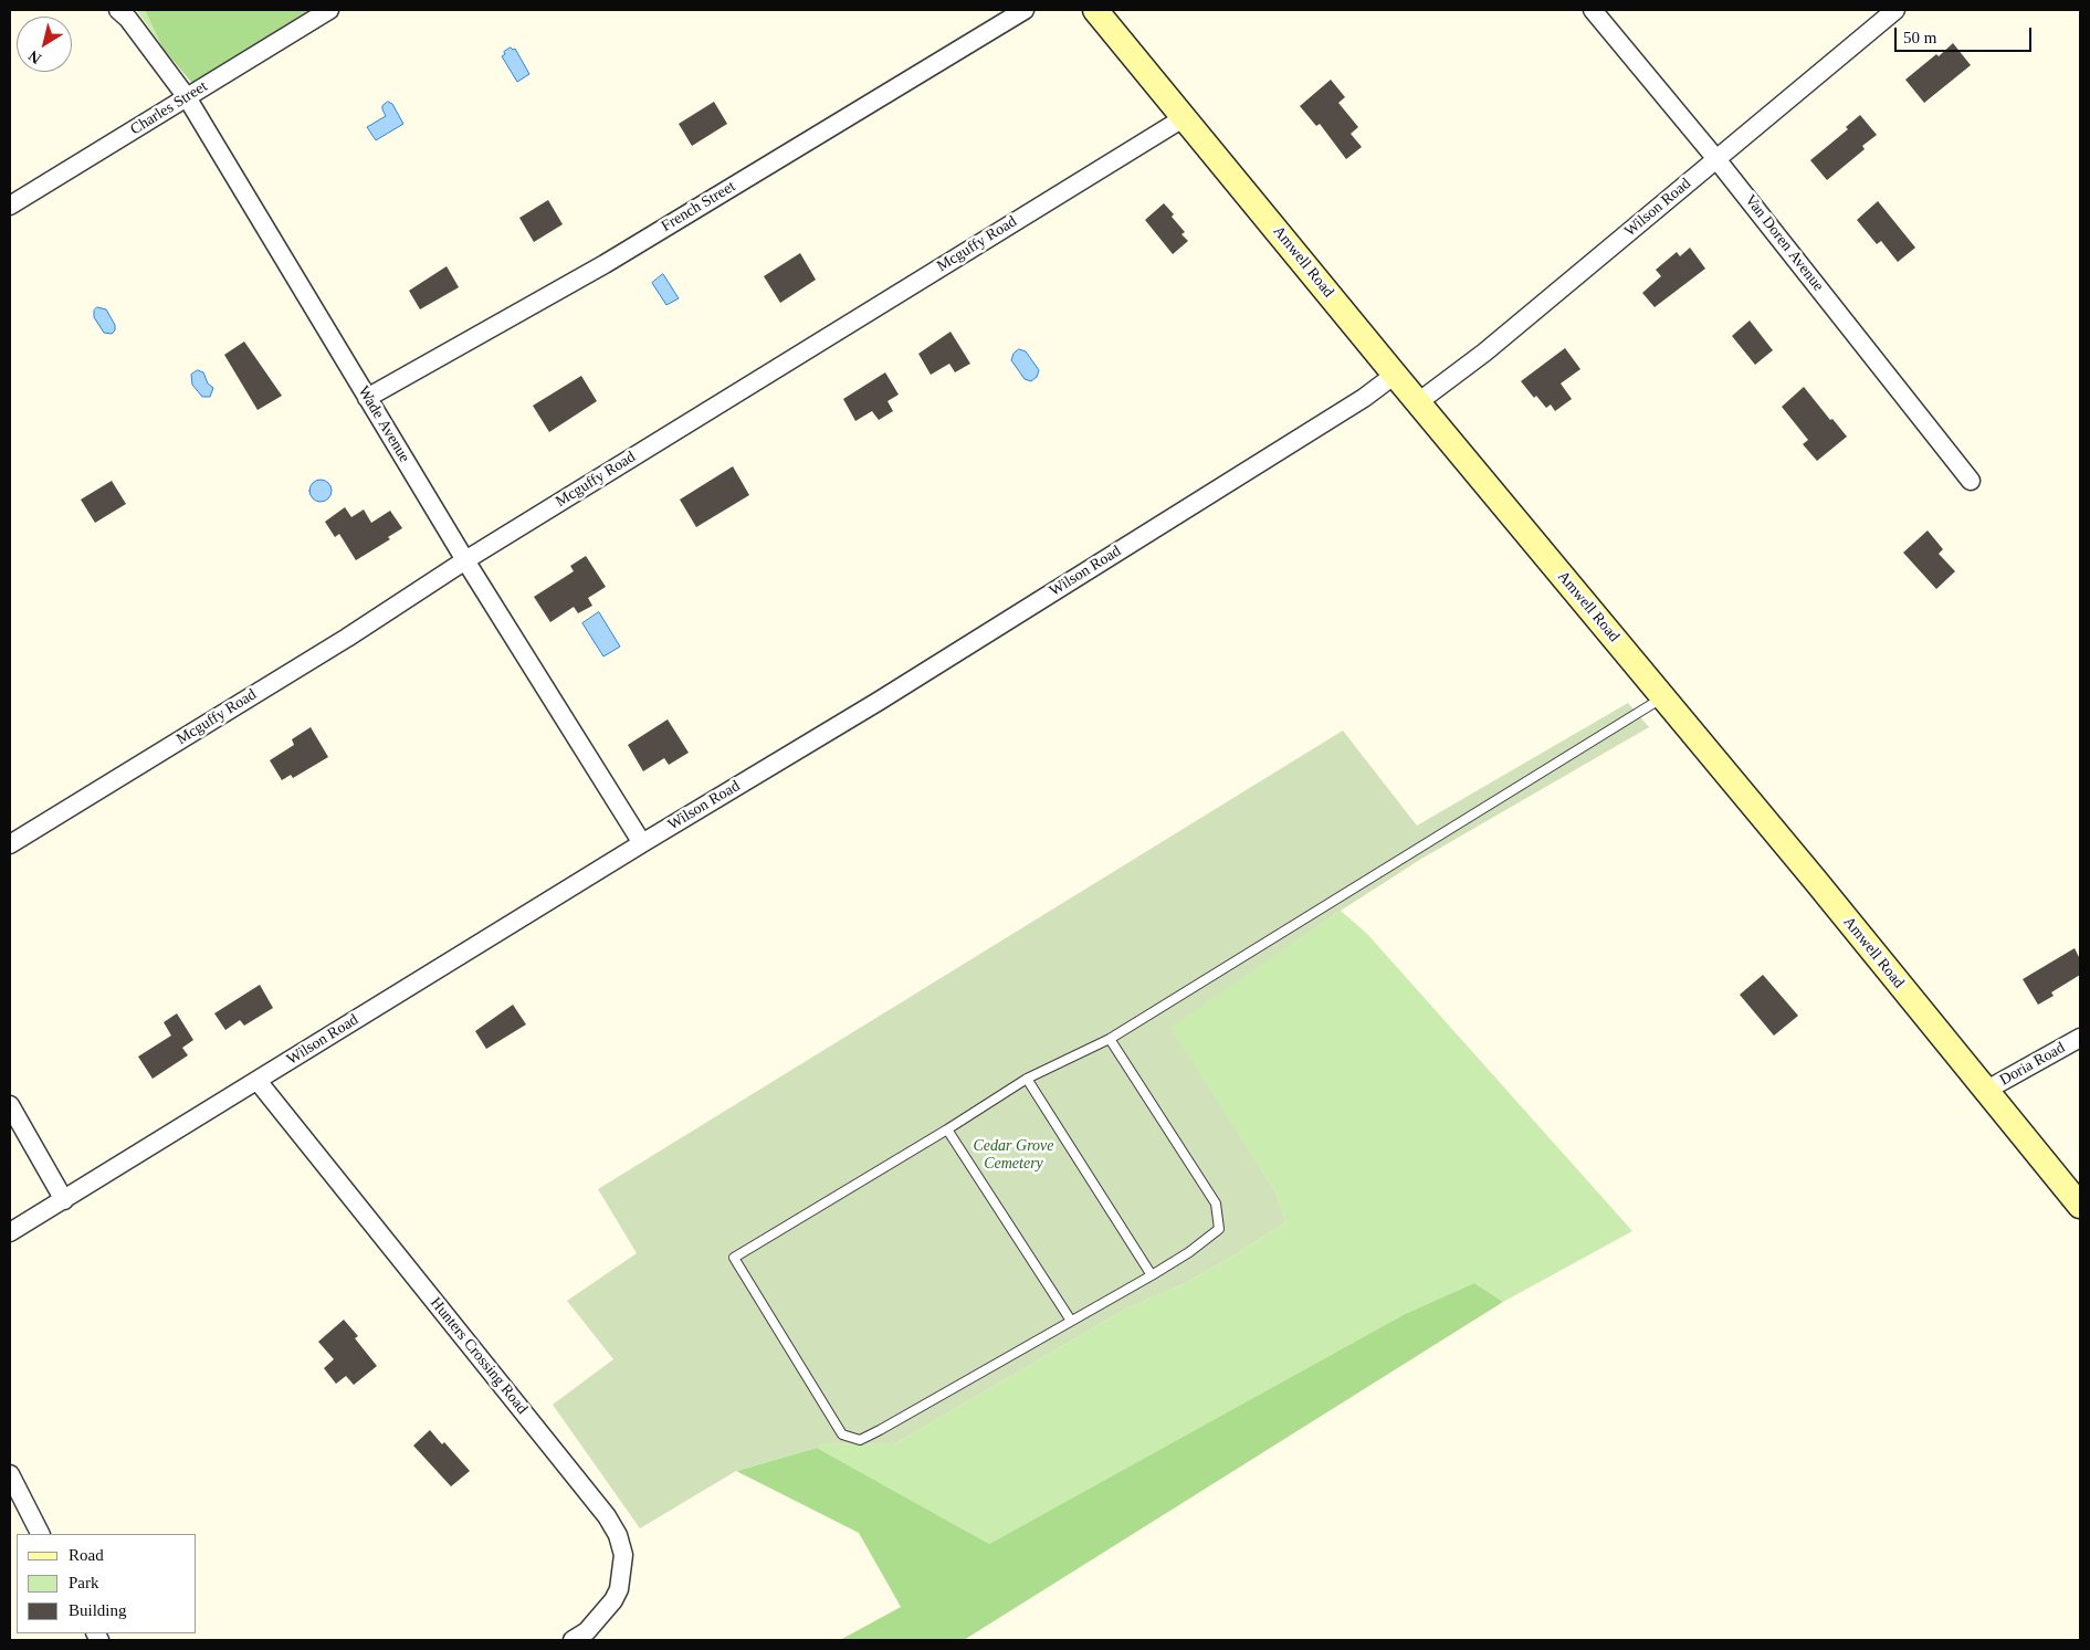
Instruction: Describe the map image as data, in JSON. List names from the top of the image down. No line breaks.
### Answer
{"streets":{"main road":["Amwell Road"],"street":["Charles Street","French Street","Wilson Road","Van Doren Avenue","Mcguffy Road","Wade Avenue","Doria Road","Hunters Crossing Road"]},"crossings":[["Charles Street","Wade Avenue"],["French Street","Wade Avenue"],["Wilson Road","Van Doren Avenue"],["Wilson Road","Amwell Road"],["Wilson Road","Wade Avenue"],["Wilson Road","Hunters Crossing Road"],["Mcguffy Road","Amwell Road"],["Mcguffy Road","Wade Avenue"],["Amwell Road","Doria Road"]],"parks":["Cedar Grove Cemetery"],"legend":["Road","Park","Building"],"scale_bar":"50 m","north":"bottom left"}
